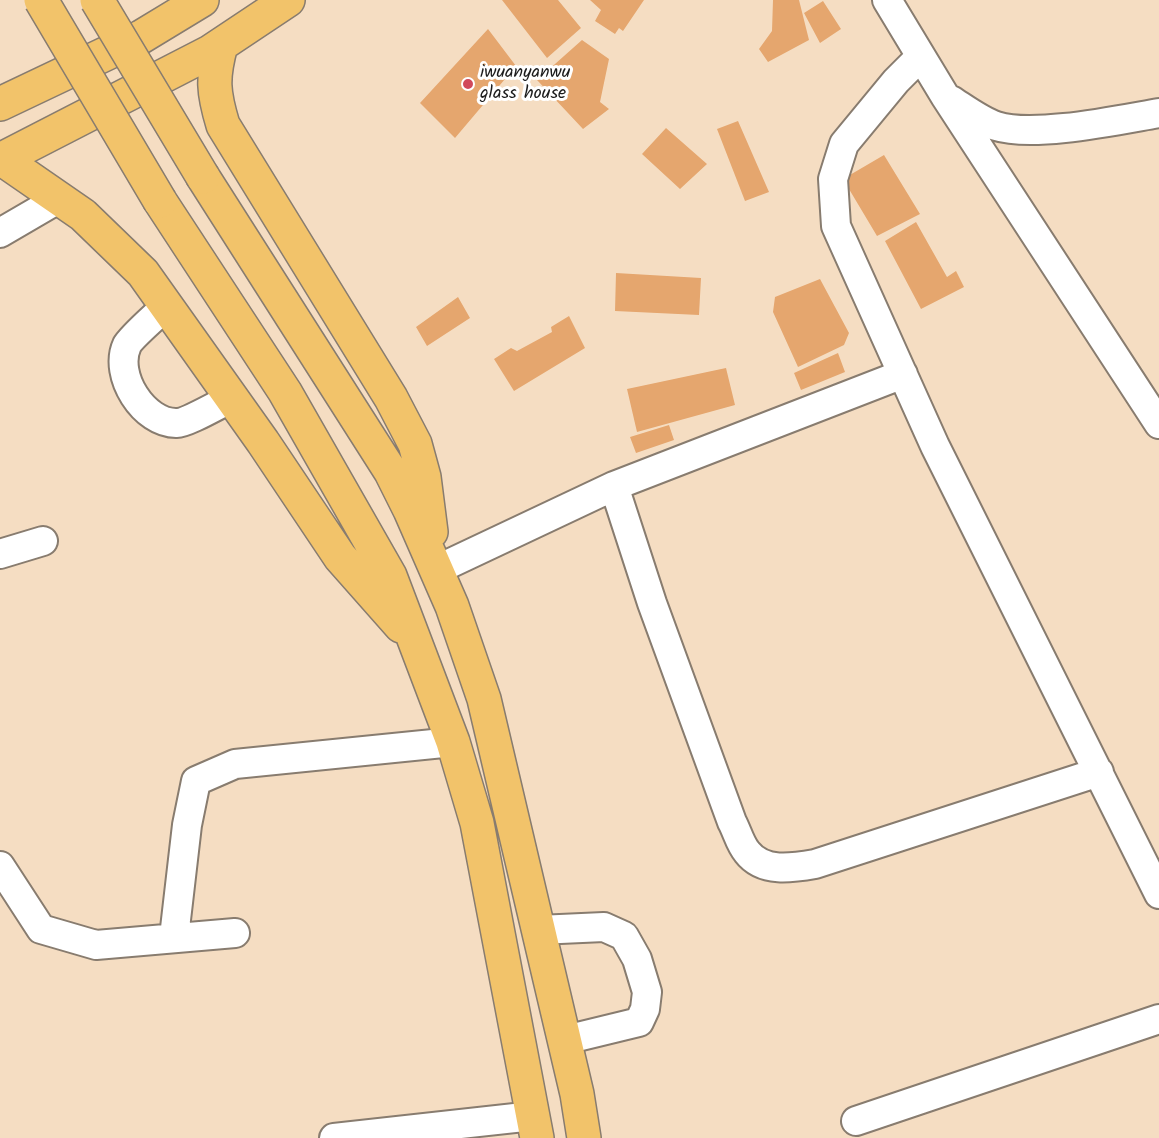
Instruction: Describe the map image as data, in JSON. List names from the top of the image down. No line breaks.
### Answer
{"places":["iwuanyanwu glass house"]}
